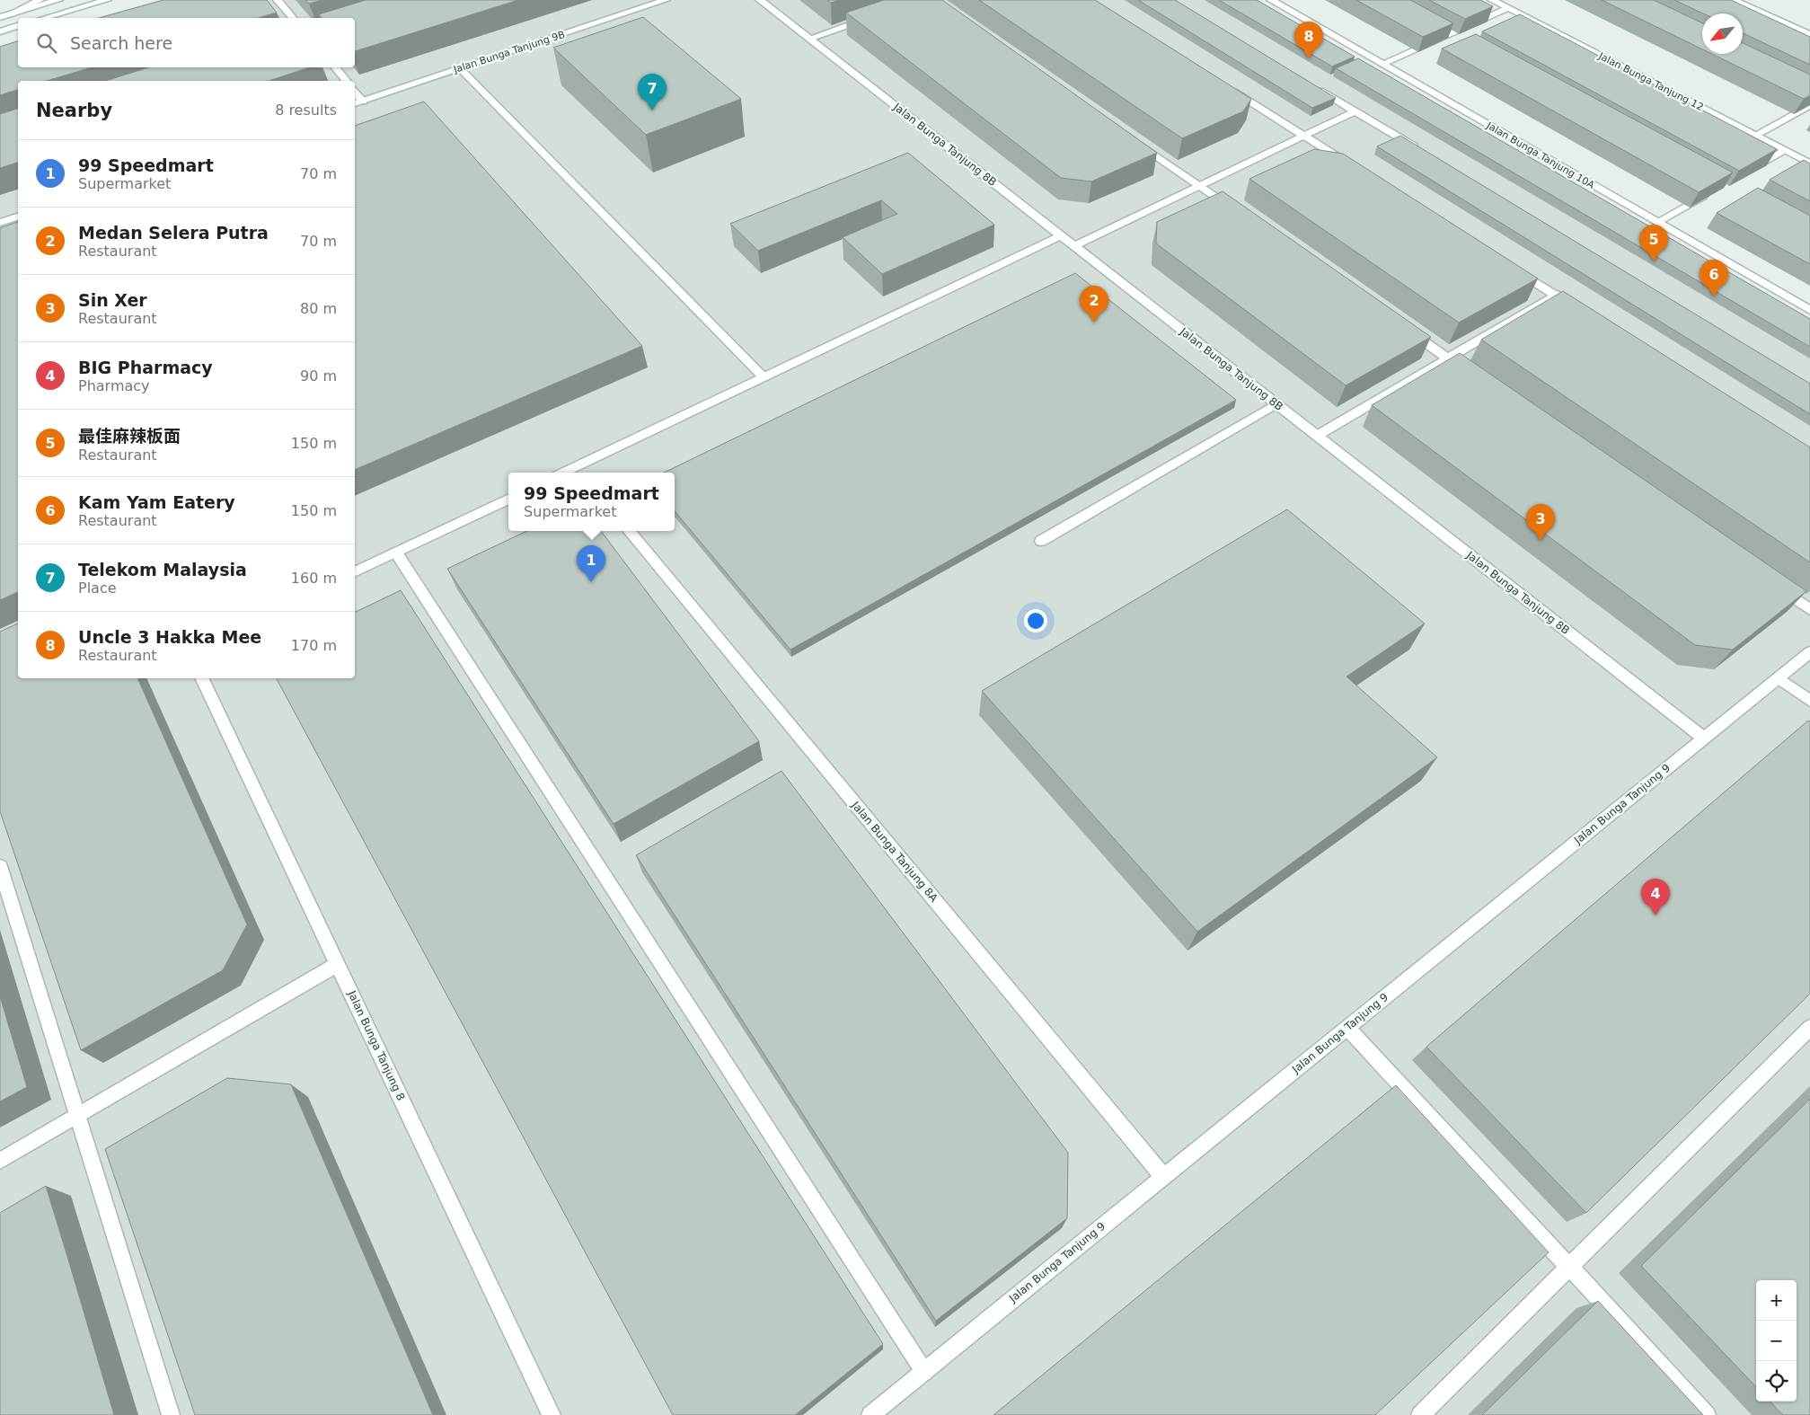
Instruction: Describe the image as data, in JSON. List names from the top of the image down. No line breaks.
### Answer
{"streets":{"street":["Jalan Bunga Tanjung 9B","Jalan Bunga Tanjung 12","Jalan Bunga Tanjung 8B","Jalan Bunga Tanjung 10A","Jalan Bunga Tanjung 9","Jalan Bunga Tanjung 8A","Jalan Bunga Tanjung 8"]},"crossings":[["Jalan Bunga Tanjung 8B","Jalan Bunga Tanjung 9"],["Jalan Bunga Tanjung 9","Jalan Bunga Tanjung 8A"]],"north":"bottom left","page":{"search":"Search here","pins":["8","7","5","6","2","3","1","4"],"heading":["Nearby","8 results"],"list":[{"mark":"1","name":"99 Speedmart","note":"Supermarket","value":"70 m"},{"mark":"2","name":"Medan Selera Putra","note":"Restaurant","value":"70 m"},{"mark":"3","name":"Sin Xer","note":"Restaurant","value":"80 m"},{"mark":"4","name":"BIG Pharmacy","note":"Pharmacy","value":"90 m"},{"mark":"5","name":"最佳麻辣板面","note":"Restaurant","value":"150 m"},{"mark":"6","name":"Kam Yam Eatery","note":"Restaurant","value":"150 m"},{"mark":"7","name":"Telekom Malaysia","note":"Place","value":"160 m"},{"mark":"8","name":"Uncle 3 Hakka Mee","note":"Restaurant","value":"170 m"}],"popup":["99 Speedmart","Supermarket"],"map_buttons":["+","−"]}}
